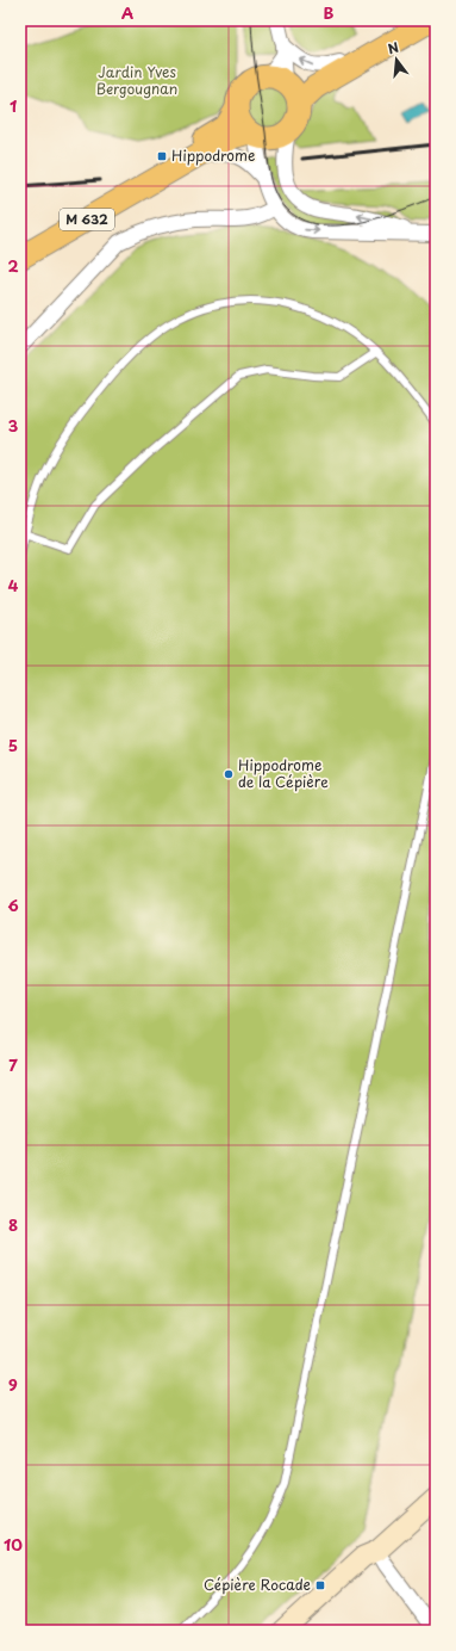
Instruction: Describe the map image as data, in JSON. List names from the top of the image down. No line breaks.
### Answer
{"streets":{"main road":["M 632"]},"parks":["Jardin Yves Bergougnan"],"places":{"transit":["Hippodrome","Cépière Rocade"],"other":["Hippodrome de la Cépière"]},"north":"top","grid":{"columns":["A","B"],"rows":["1","2","3","4","5","6","7","8","9","10"]}}
